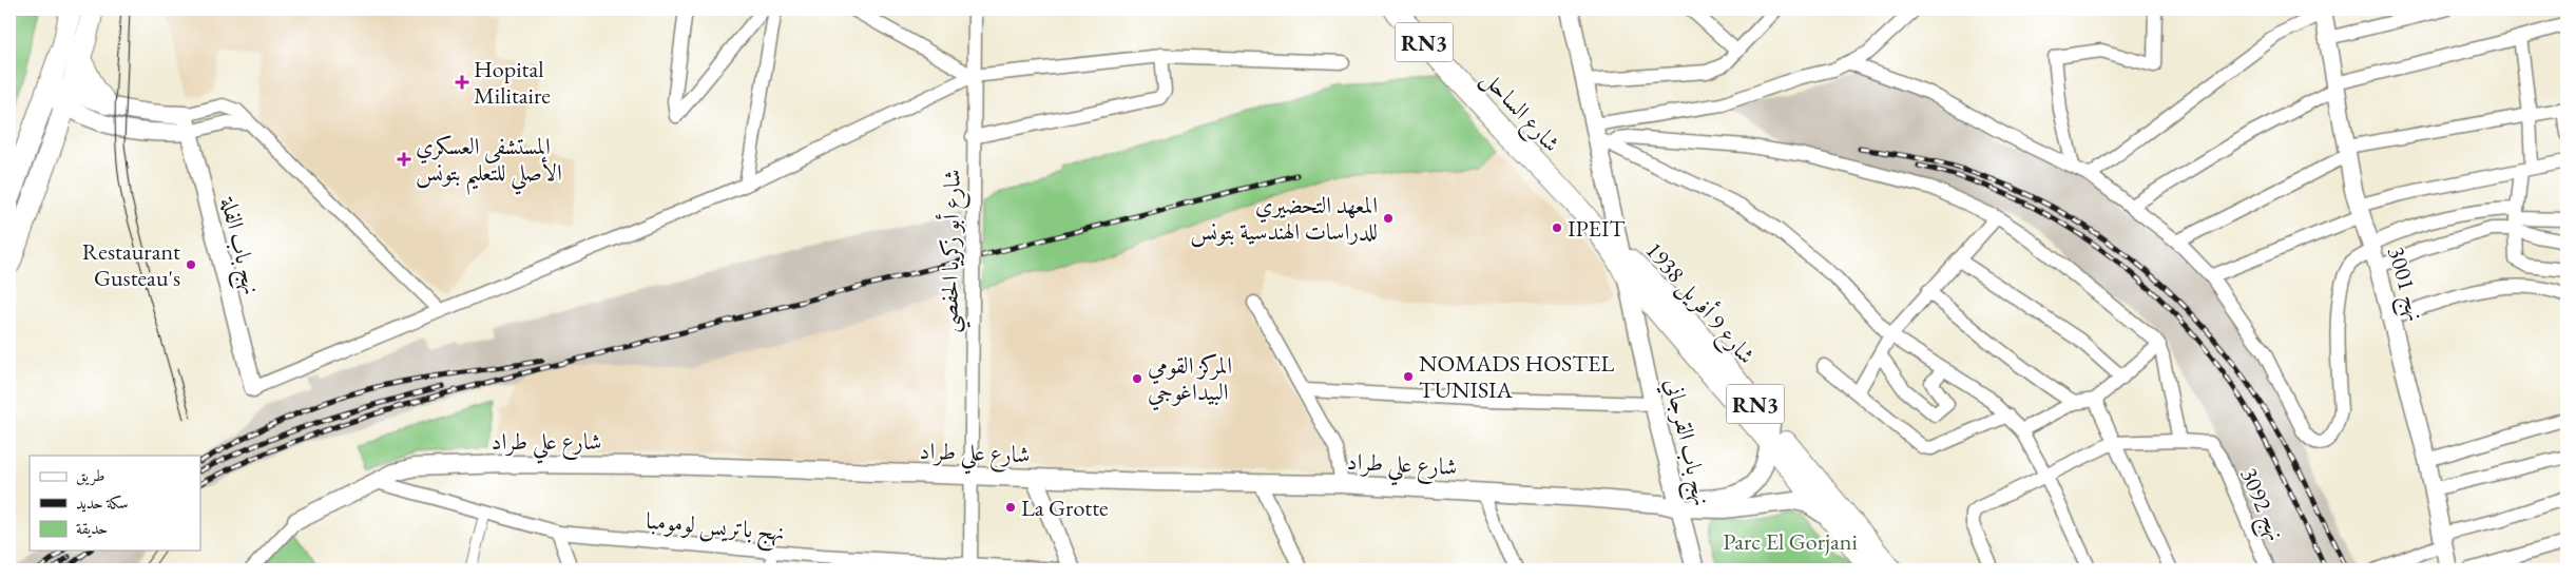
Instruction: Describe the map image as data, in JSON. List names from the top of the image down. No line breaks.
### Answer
{"streets":{"main road":["RN3","شارع الساحل","شارع 9 أفريل 1938"],"street":["نهج باب الفلة","شارع أبو زكريا الحفصي","نهج 3001","شارع علي طراد","نهج باب القرجاني","نهج 3092","نهج باتريس لومومبا"]},"crossings":[["شارع الساحل","شارع 9 أفريل 1938"],["شارع أبو زكريا الحفصي","شارع علي طراد"],["شارع أبو زكريا الحفصي","نهج باتريس لومومبا"],["شارع 9 أفريل 1938","شارع علي طراد"],["شارع 9 أفريل 1938","نهج باب القرجاني"],["شارع علي طراد","نهج باب القرجاني"],["شارع علي طراد","نهج باتريس لومومبا"]],"parks":["Parc El Gorjani"],"places":{"health":["Hopital Militaire","المستشفى العسكري الأصلي للتعليم بتونس"],"other":["المعهد التحضيري للدراسات الهندسية بتونس","IPEIT","Restaurant Gusteau's","NOMADS HOSTEL TUNISIA","المركز القومي البيداغوجي","La Grotte"]},"legend":["طريق","سكة حديد","حديقة"]}
